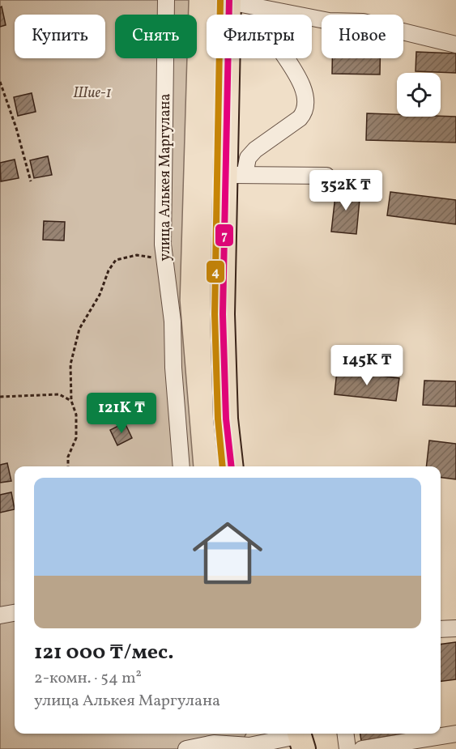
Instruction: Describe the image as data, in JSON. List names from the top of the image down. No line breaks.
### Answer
{"streets":{"street":["улица Алькея Маргулана"]},"parks":["Шие-1"],"lines":["transit line 7","transit line 4"],"page":{"chip":["Купить","Снять","Фильтры","Новое"],"price":["352K ₸","145K ₸","121K ₸"],"list":[{"name":"121 000 ₸/мес.","note":"2-комн. · 54 m² · улица Алькея Маргулана"}]}}
